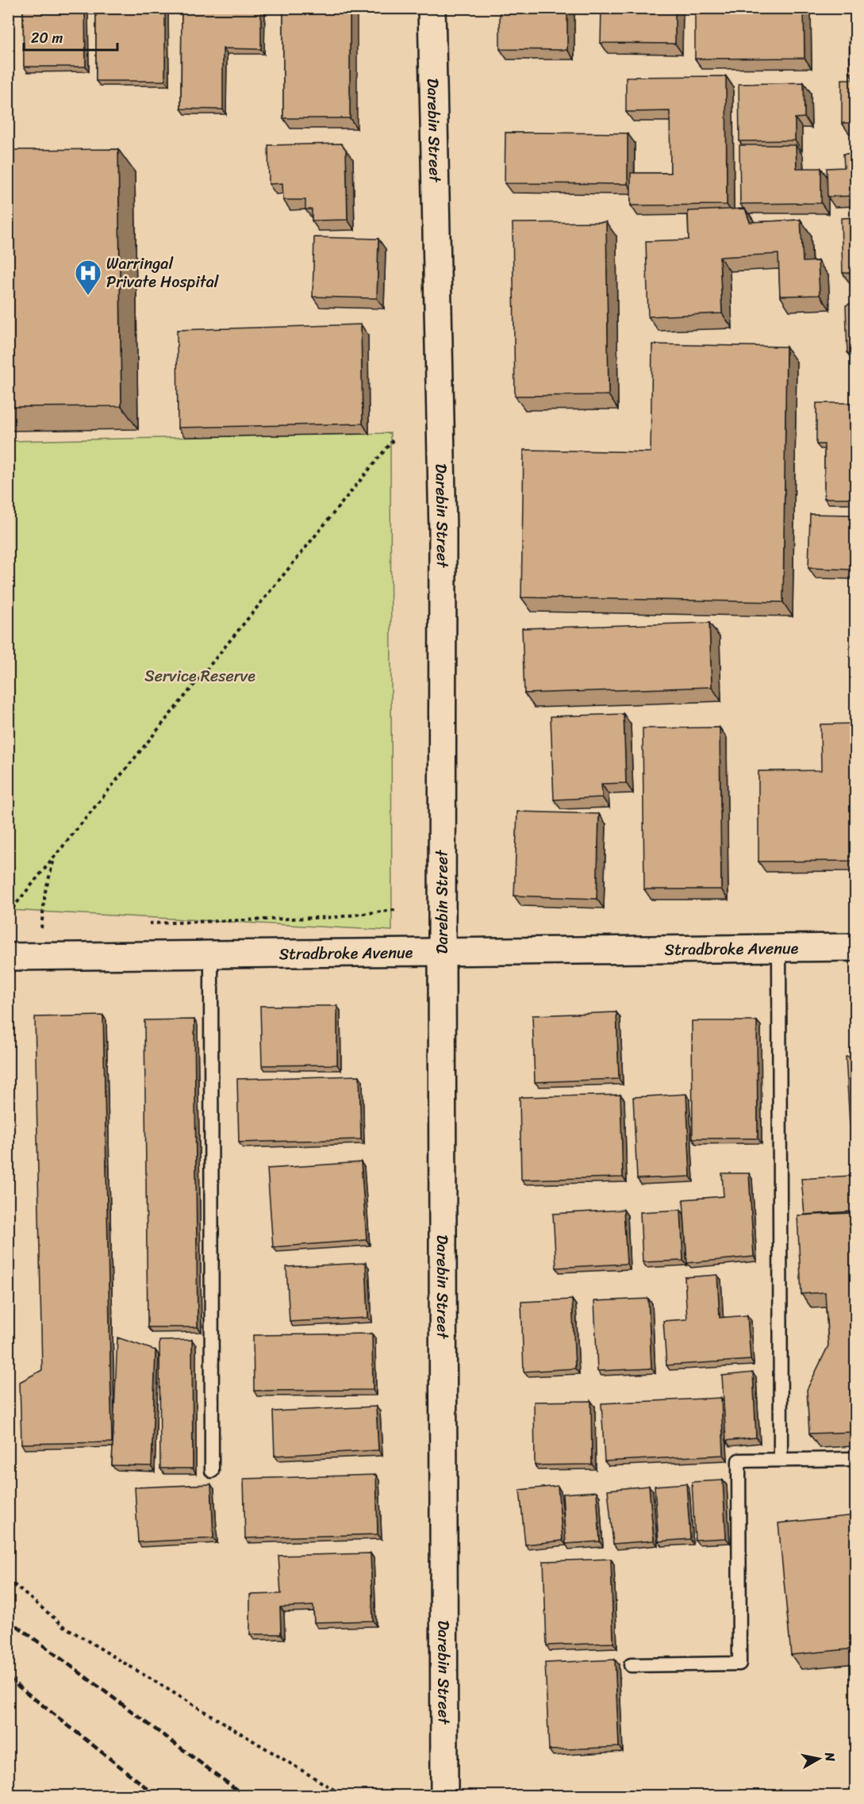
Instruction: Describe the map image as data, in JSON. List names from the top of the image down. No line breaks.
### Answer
{"streets":{"street":["Darebin Street","Stradbroke Avenue"]},"crossings":[["Darebin Street","Stradbroke Avenue"]],"parks":["Service Reserve"],"places":{"hospital":["Warringal Private Hospital"]},"scale_bar":"20 m","north":"right"}
